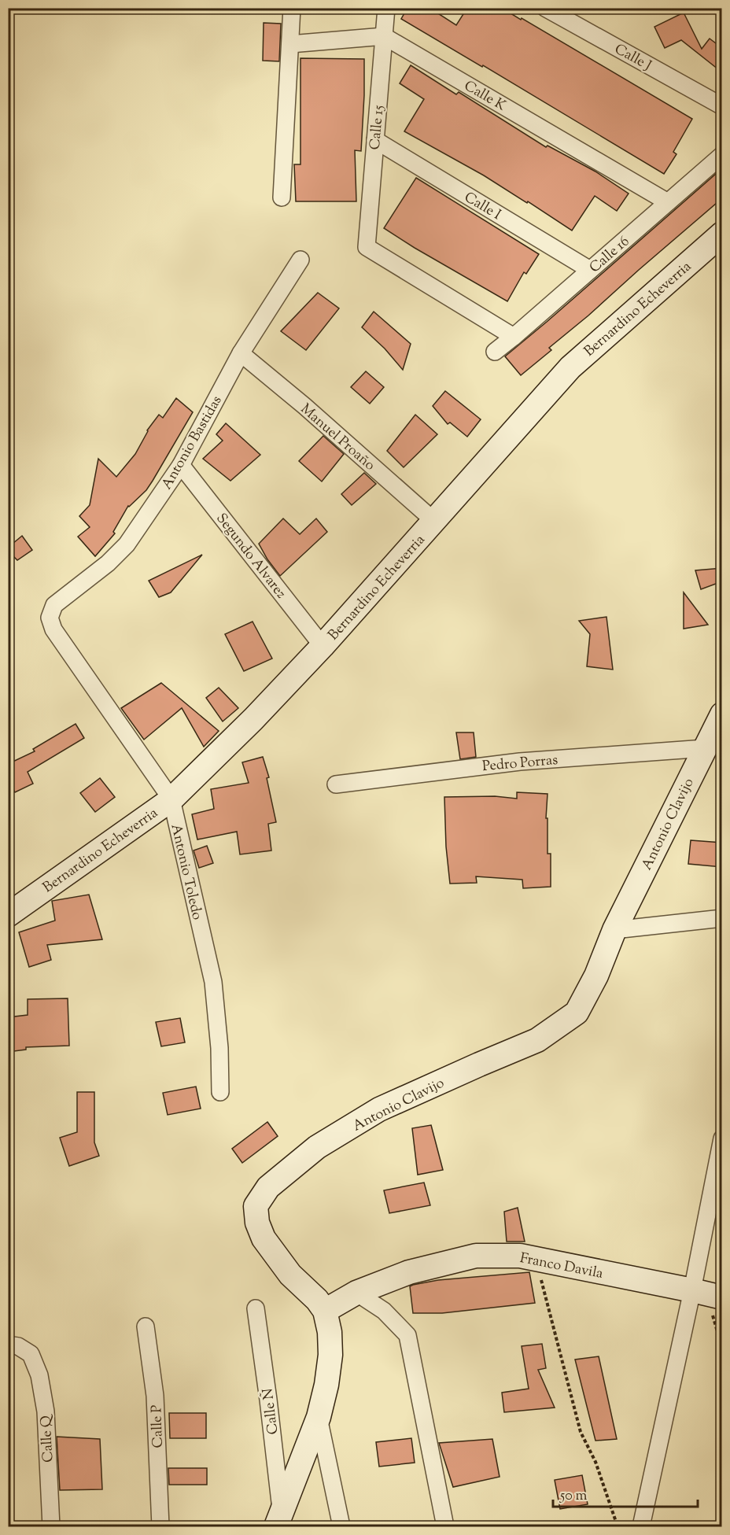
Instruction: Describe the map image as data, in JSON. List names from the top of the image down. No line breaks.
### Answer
{"streets":{"street":["Calle J","Calle K","Calle 15","Calle I","Calle 16","Bernardino Echeverria","Manuel Proaño","Antonio Bastidas","Segundo Alvarez","Pedro Porras","Antonio Clavijo","Antonio Toledo","Franco Davila","Calle Ñ","Calle P","Calle Q"]},"crossings":[["Calle K","Calle 15"],["Calle K","Calle 16"],["Calle 15","Calle I"],["Calle 15","Calle 16"],["Calle I","Calle 16"],["Bernardino Echeverria","Manuel Proaño"],["Bernardino Echeverria","Segundo Alvarez"],["Bernardino Echeverria","Antonio Toledo"],["Manuel Proaño","Antonio Bastidas"],["Antonio Bastidas","Segundo Alvarez"],["Antonio Bastidas","Antonio Toledo"],["Pedro Porras","Antonio Clavijo"],["Antonio Clavijo","Franco Davila"],["Antonio Clavijo","Calle Ñ"]],"scale_bar":"50 m"}
